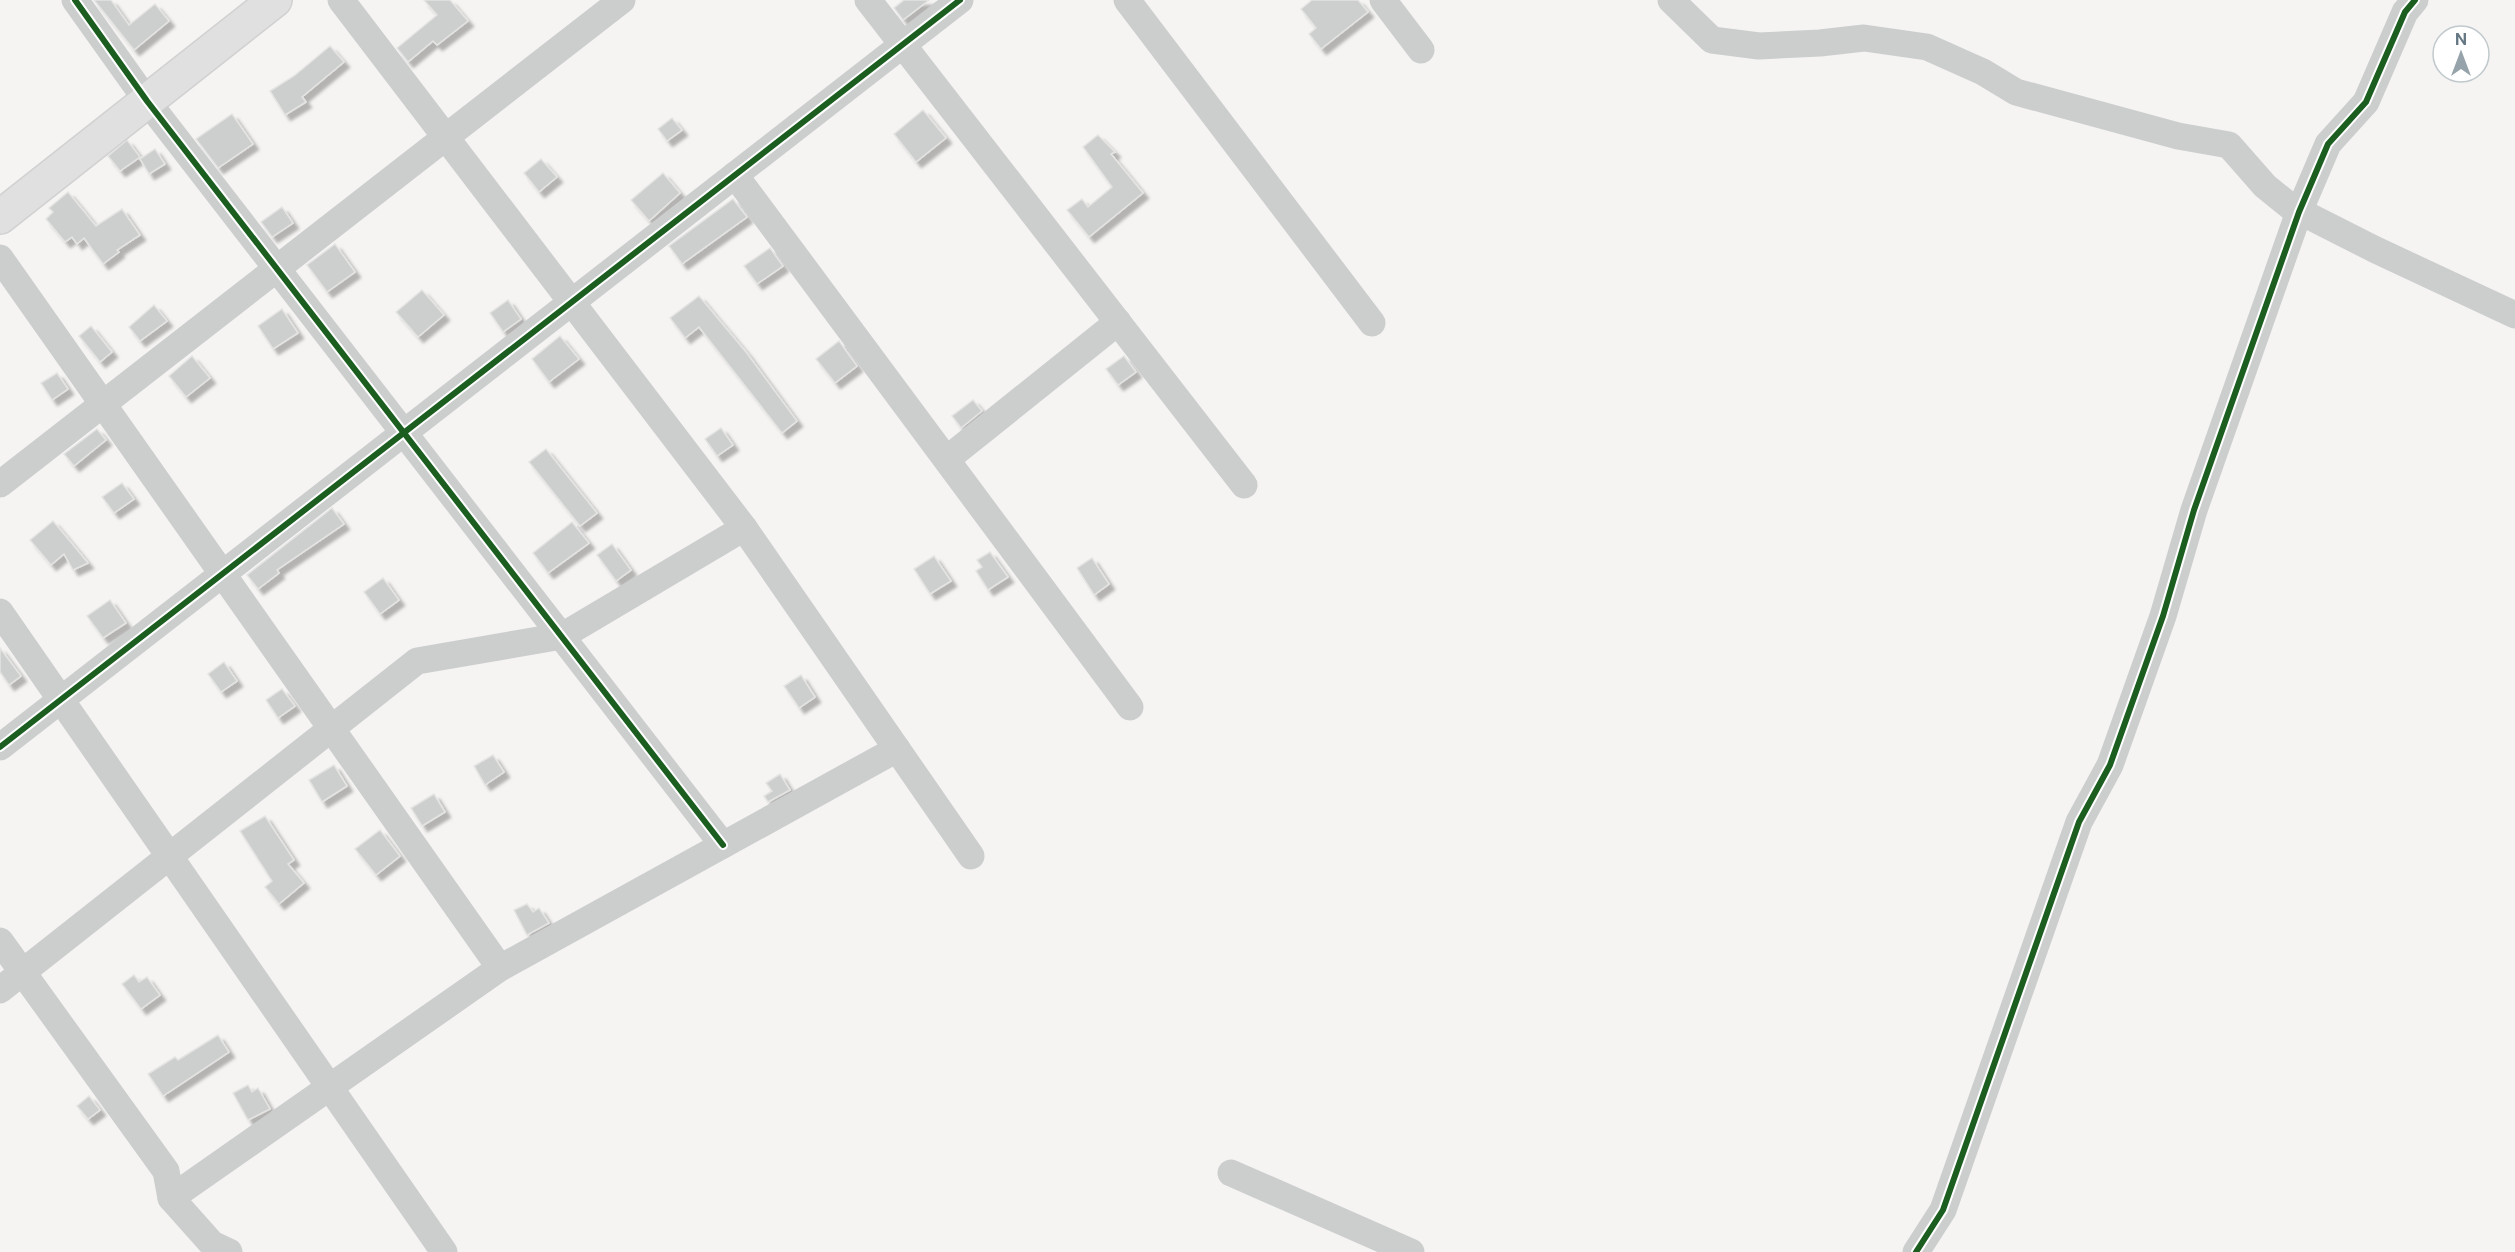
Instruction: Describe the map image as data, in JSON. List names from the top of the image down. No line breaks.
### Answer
{"north":"top"}
